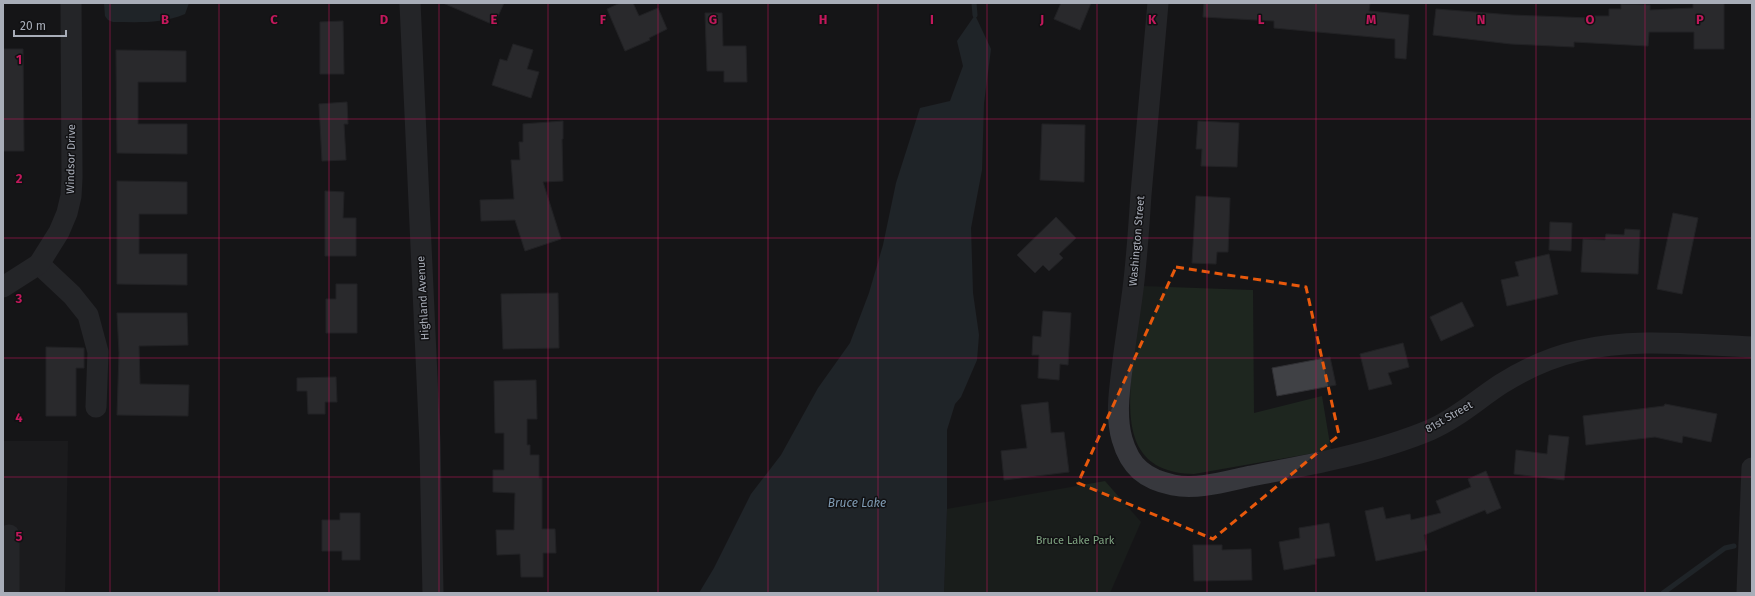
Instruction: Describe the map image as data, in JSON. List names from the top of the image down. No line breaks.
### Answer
{"streets":{"street":["Windsor Drive","Washington Street","Highland Avenue","81st Street"]},"crossings":[["Washington Street","81st Street"]],"water":["Bruce Lake"],"parks":["Bruce Lake Park"],"scale_bar":"20 m","grid":{"columns":["B","C","D","E","F","G","H","I","J","K","L","M","N","O","P"],"rows":["1","2","3","4","5"]}}
